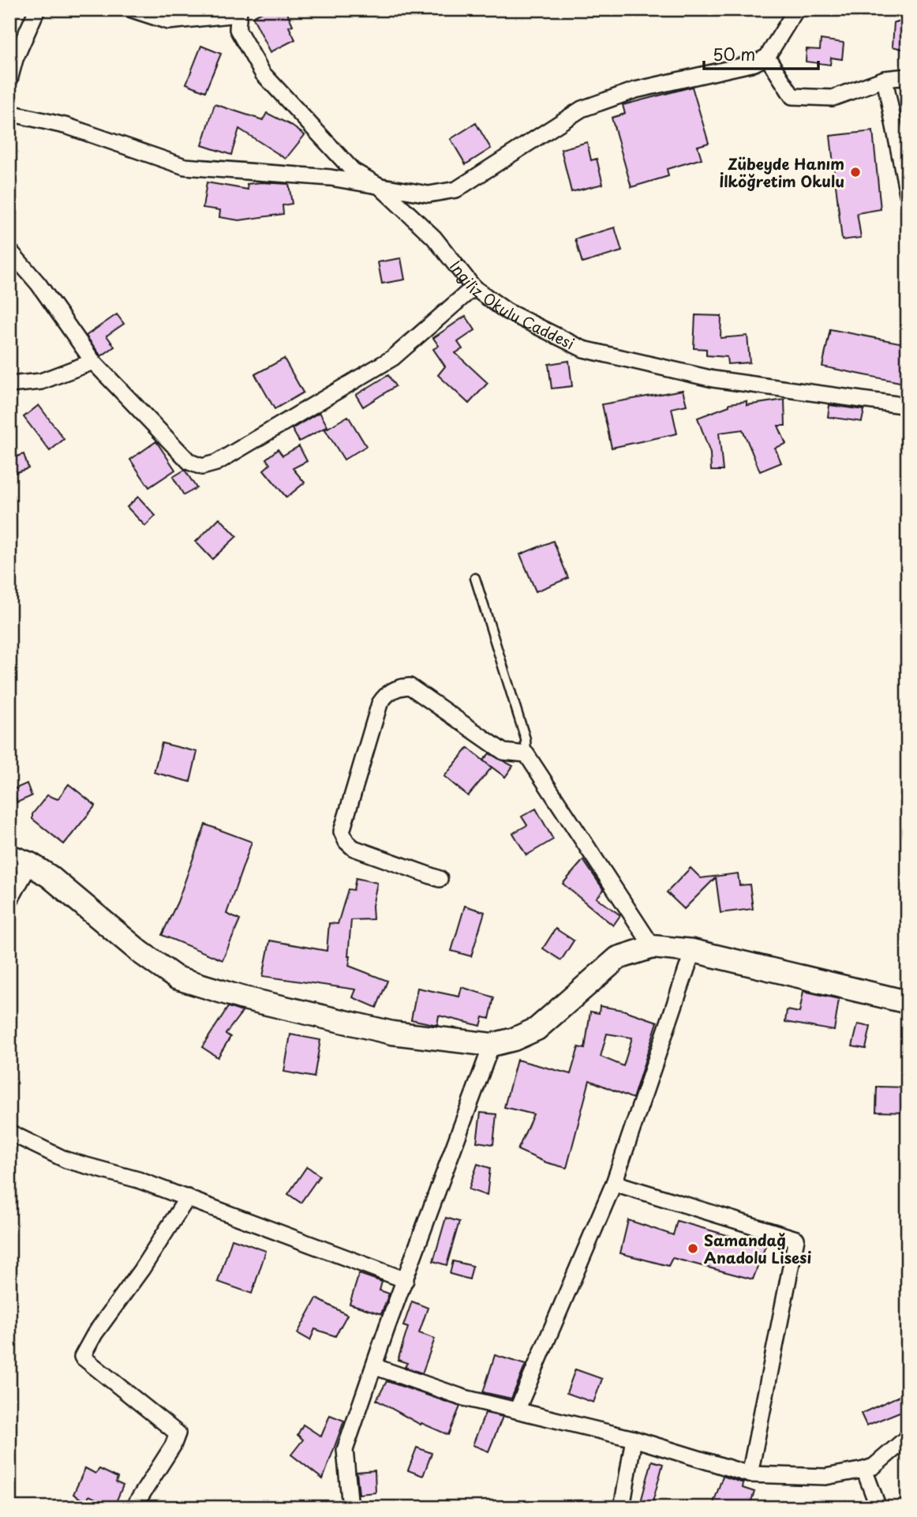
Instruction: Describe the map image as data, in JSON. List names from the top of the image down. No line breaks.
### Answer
{"streets":{"street":["İngiliz Okulu Caddesi"]},"places":["Zübeyde Hanım İlköğretim Okulu","Samandağ Anadolu Lisesi"],"scale_bar":"50 m"}
